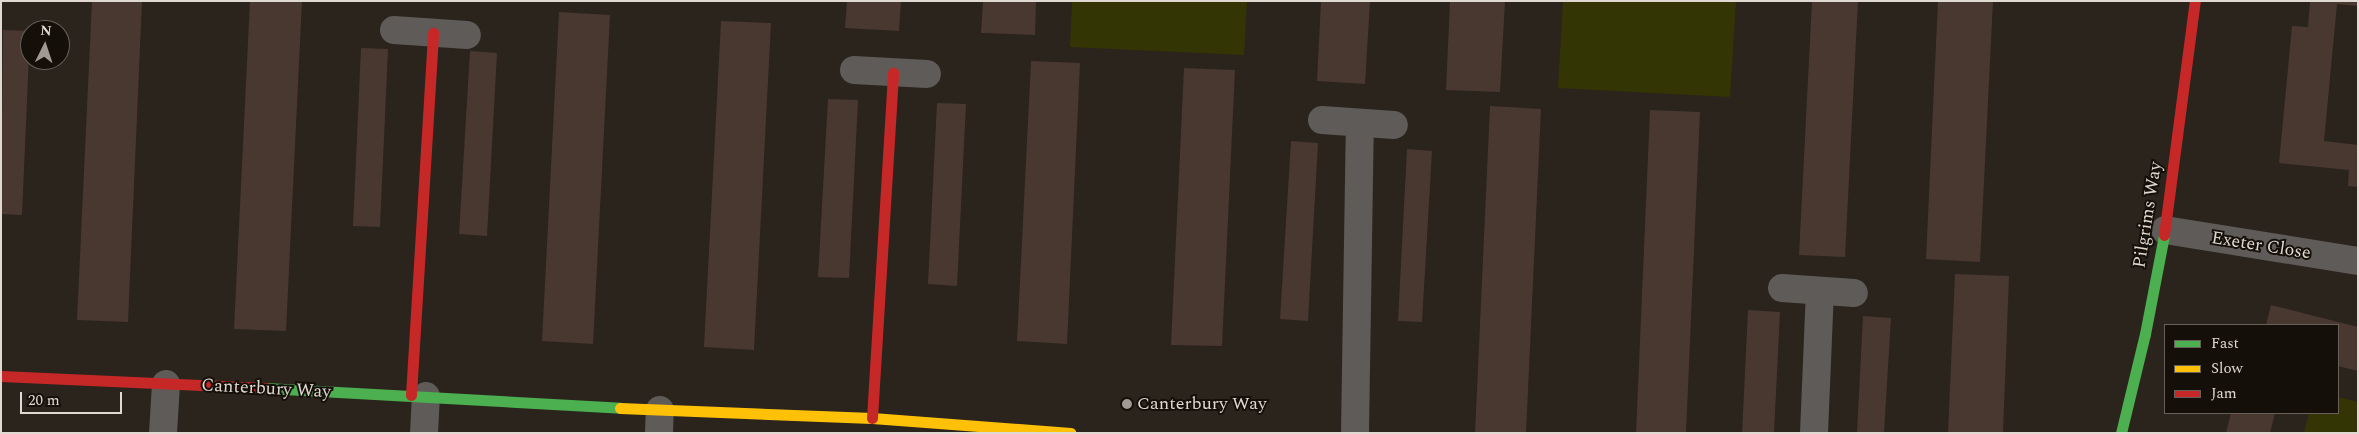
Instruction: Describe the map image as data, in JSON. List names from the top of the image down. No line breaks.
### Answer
{"streets":{"street":["Pilgrims Way","Exeter Close","Canterbury Way"]},"crossings":[["Pilgrims Way","Exeter Close"]],"places":["Canterbury Way"],"legend":["Fast","Slow","Jam"],"scale_bar":"20 m","north":"top"}
